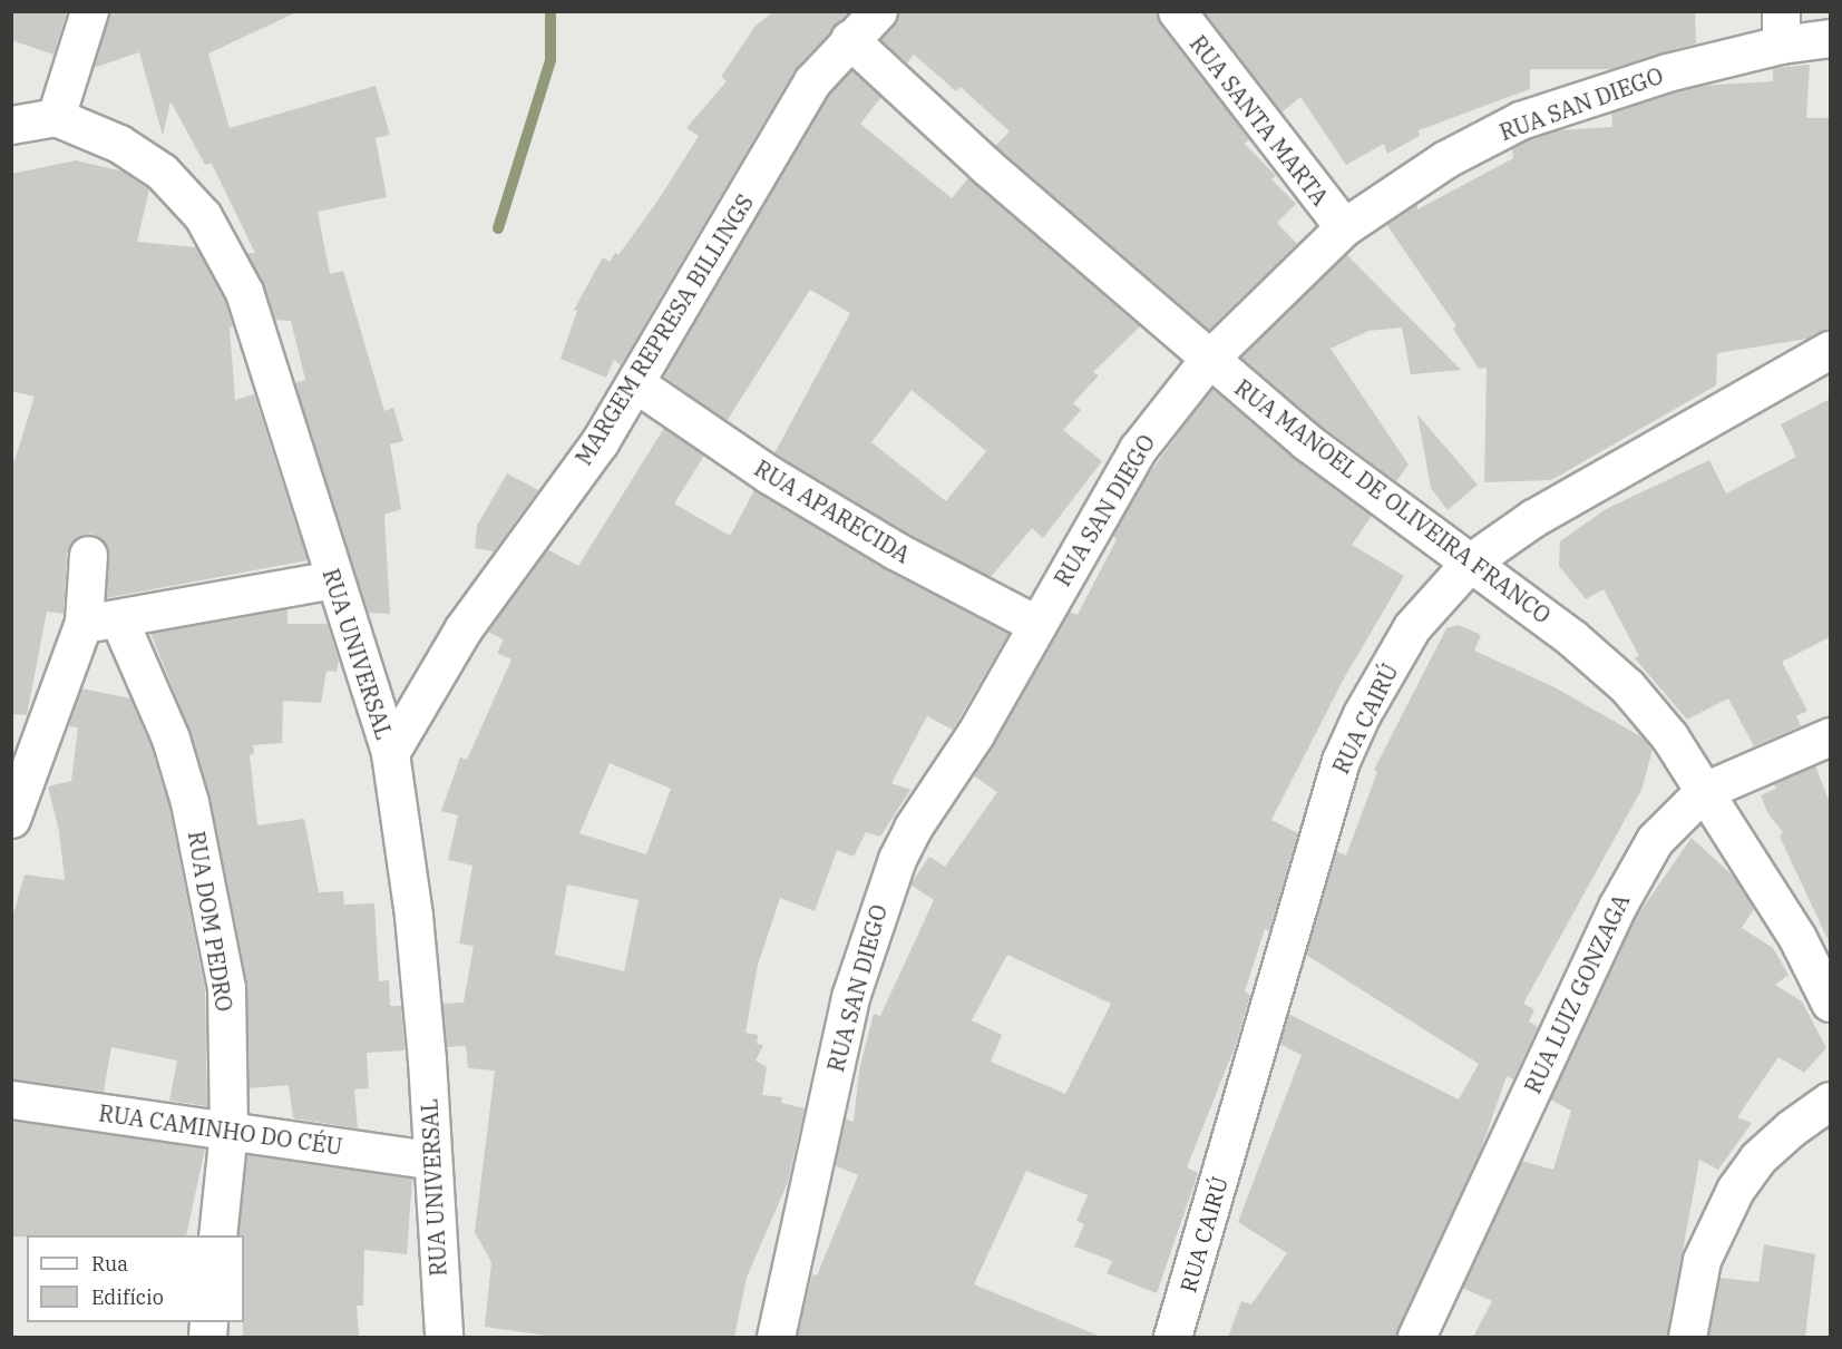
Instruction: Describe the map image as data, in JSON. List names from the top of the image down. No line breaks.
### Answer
{"streets":{"street":["RUA SAN DIEGO","RUA SANTA MARTA","MARGEM REPRESA BILLINGS","RUA MANOEL DE OLIVEIRA FRANCO","RUA APARECIDA","RUA UNIVERSAL","RUA CAIRÚ","RUA DOM PEDRO","RUA LUIZ GONZAGA","RUA CAMINHO DO CÉU"]},"crossings":[["RUA SAN DIEGO","RUA SANTA MARTA"],["RUA SAN DIEGO","RUA MANOEL DE OLIVEIRA FRANCO"],["RUA SAN DIEGO","RUA APARECIDA"],["MARGEM REPRESA BILLINGS","RUA MANOEL DE OLIVEIRA FRANCO"],["MARGEM REPRESA BILLINGS","RUA APARECIDA"],["MARGEM REPRESA BILLINGS","RUA UNIVERSAL"],["RUA MANOEL DE OLIVEIRA FRANCO","RUA CAIRÚ"],["RUA MANOEL DE OLIVEIRA FRANCO","RUA LUIZ GONZAGA"],["RUA UNIVERSAL","RUA CAMINHO DO CÉU"],["RUA DOM PEDRO","RUA CAMINHO DO CÉU"]],"legend":["Rua","Edifício"]}
